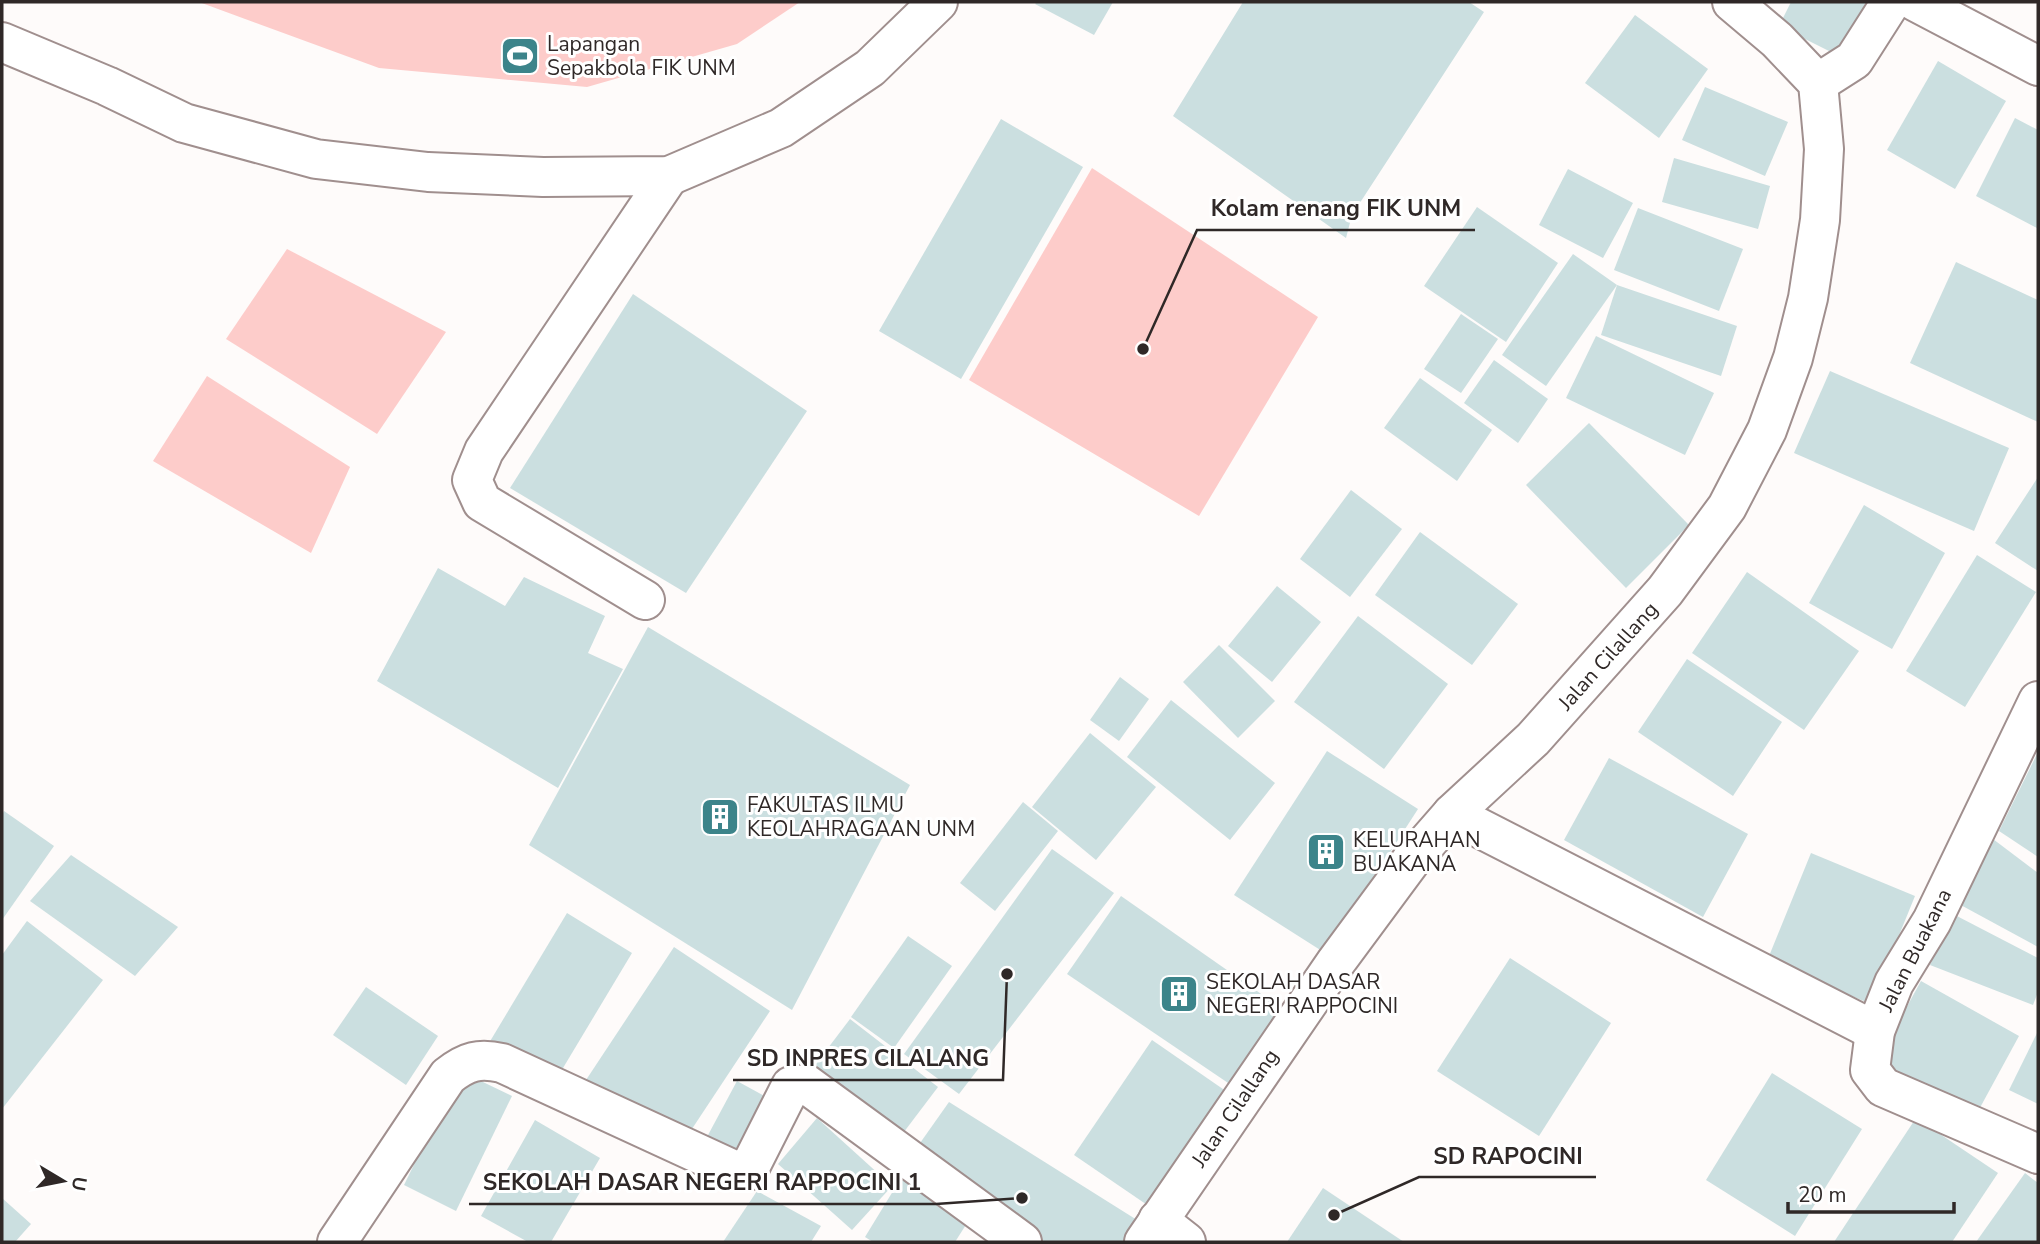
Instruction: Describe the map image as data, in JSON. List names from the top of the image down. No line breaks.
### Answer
{"streets":{"street":["Jalan Cilallang","Jalan Buakana"]},"places":{"sports":["Lapangan Sepakbola FIK UNM"],"other":["Kolam renang FIK UNM","SD INPRES CILALANG","SEKOLAH DASAR NEGERI RAPPOCINI 1","SD RAPOCINI"],"building":["FAKULTAS ILMU KEOLAHRAGAAN UNM","KELURAHAN BUAKANA","SEKOLAH DASAR NEGERI RAPPOCINI"]},"scale_bar":"20 m","north":"right"}
